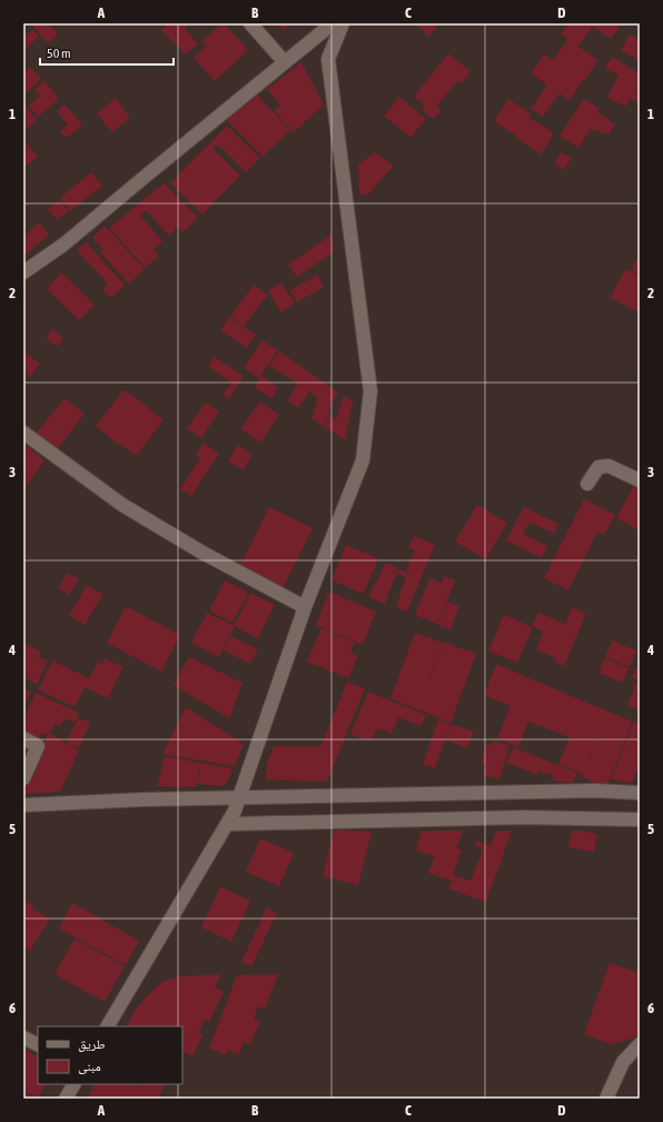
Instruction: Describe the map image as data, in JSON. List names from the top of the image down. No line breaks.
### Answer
{"legend":["طريق","مبنى"],"scale_bar":"50 m","grid":{"columns":["A","B","C","D"],"rows":["1","2","3","4","5","6"]}}
